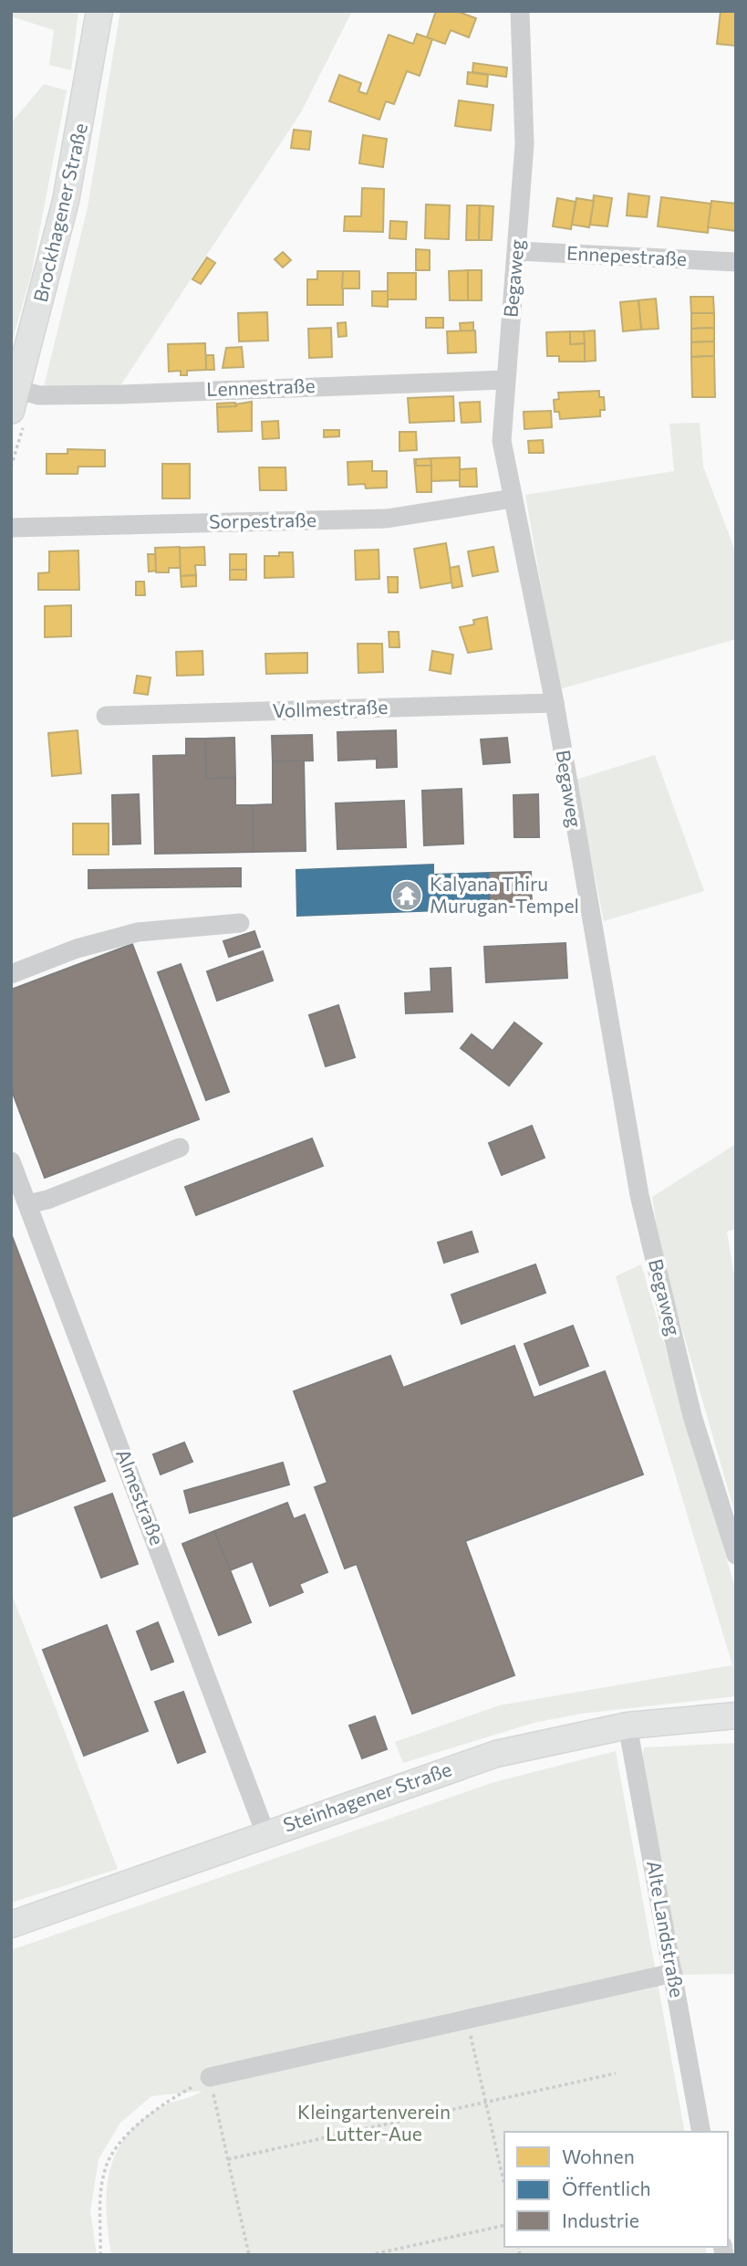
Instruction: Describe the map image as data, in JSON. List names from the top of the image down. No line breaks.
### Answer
{"streets":{"main road":["Brockhagener Straße","Steinhagener Straße"],"street":["Ennepestraße","Begaweg","Lennestraße","Sorpestraße","Vollmestraße","Almestraße","Alte Landstraße"]},"crossings":[["Brockhagener Straße","Lennestraße"],["Ennepestraße","Begaweg"],["Begaweg","Lennestraße"],["Begaweg","Sorpestraße"],["Begaweg","Vollmestraße"],["Almestraße","Steinhagener Straße"],["Steinhagener Straße","Alte Landstraße"]],"parks":["Kleingartenverein Lutter-Aue"],"places":{"temple":["Kalyana Thiru Murugan-Tempel"]},"legend":["Wohnen","Öffentlich","Industrie"]}
